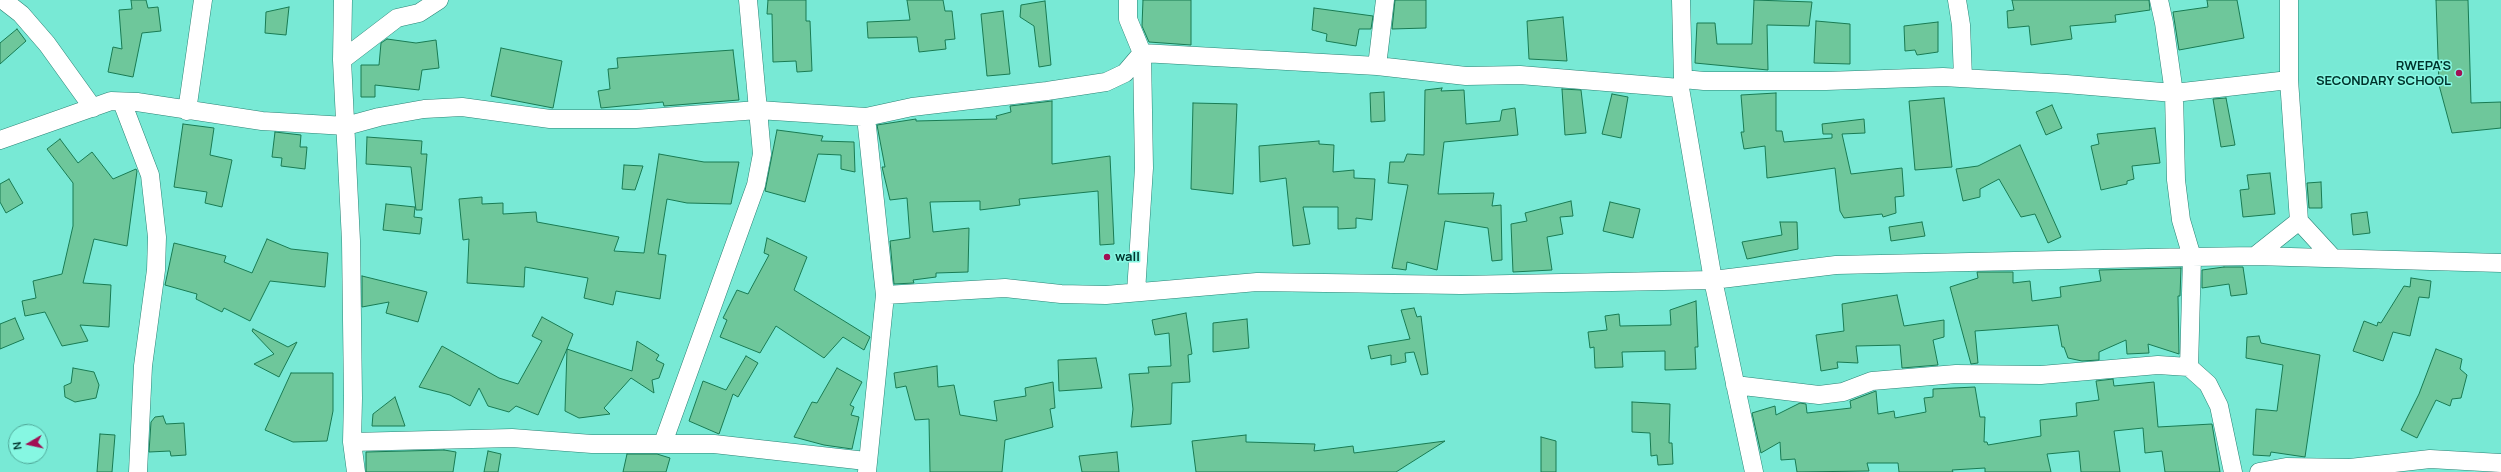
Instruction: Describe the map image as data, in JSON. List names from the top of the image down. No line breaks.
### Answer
{"places":["RWEPA'S SECONDARY SCHOOL","wall"],"north":"left"}
